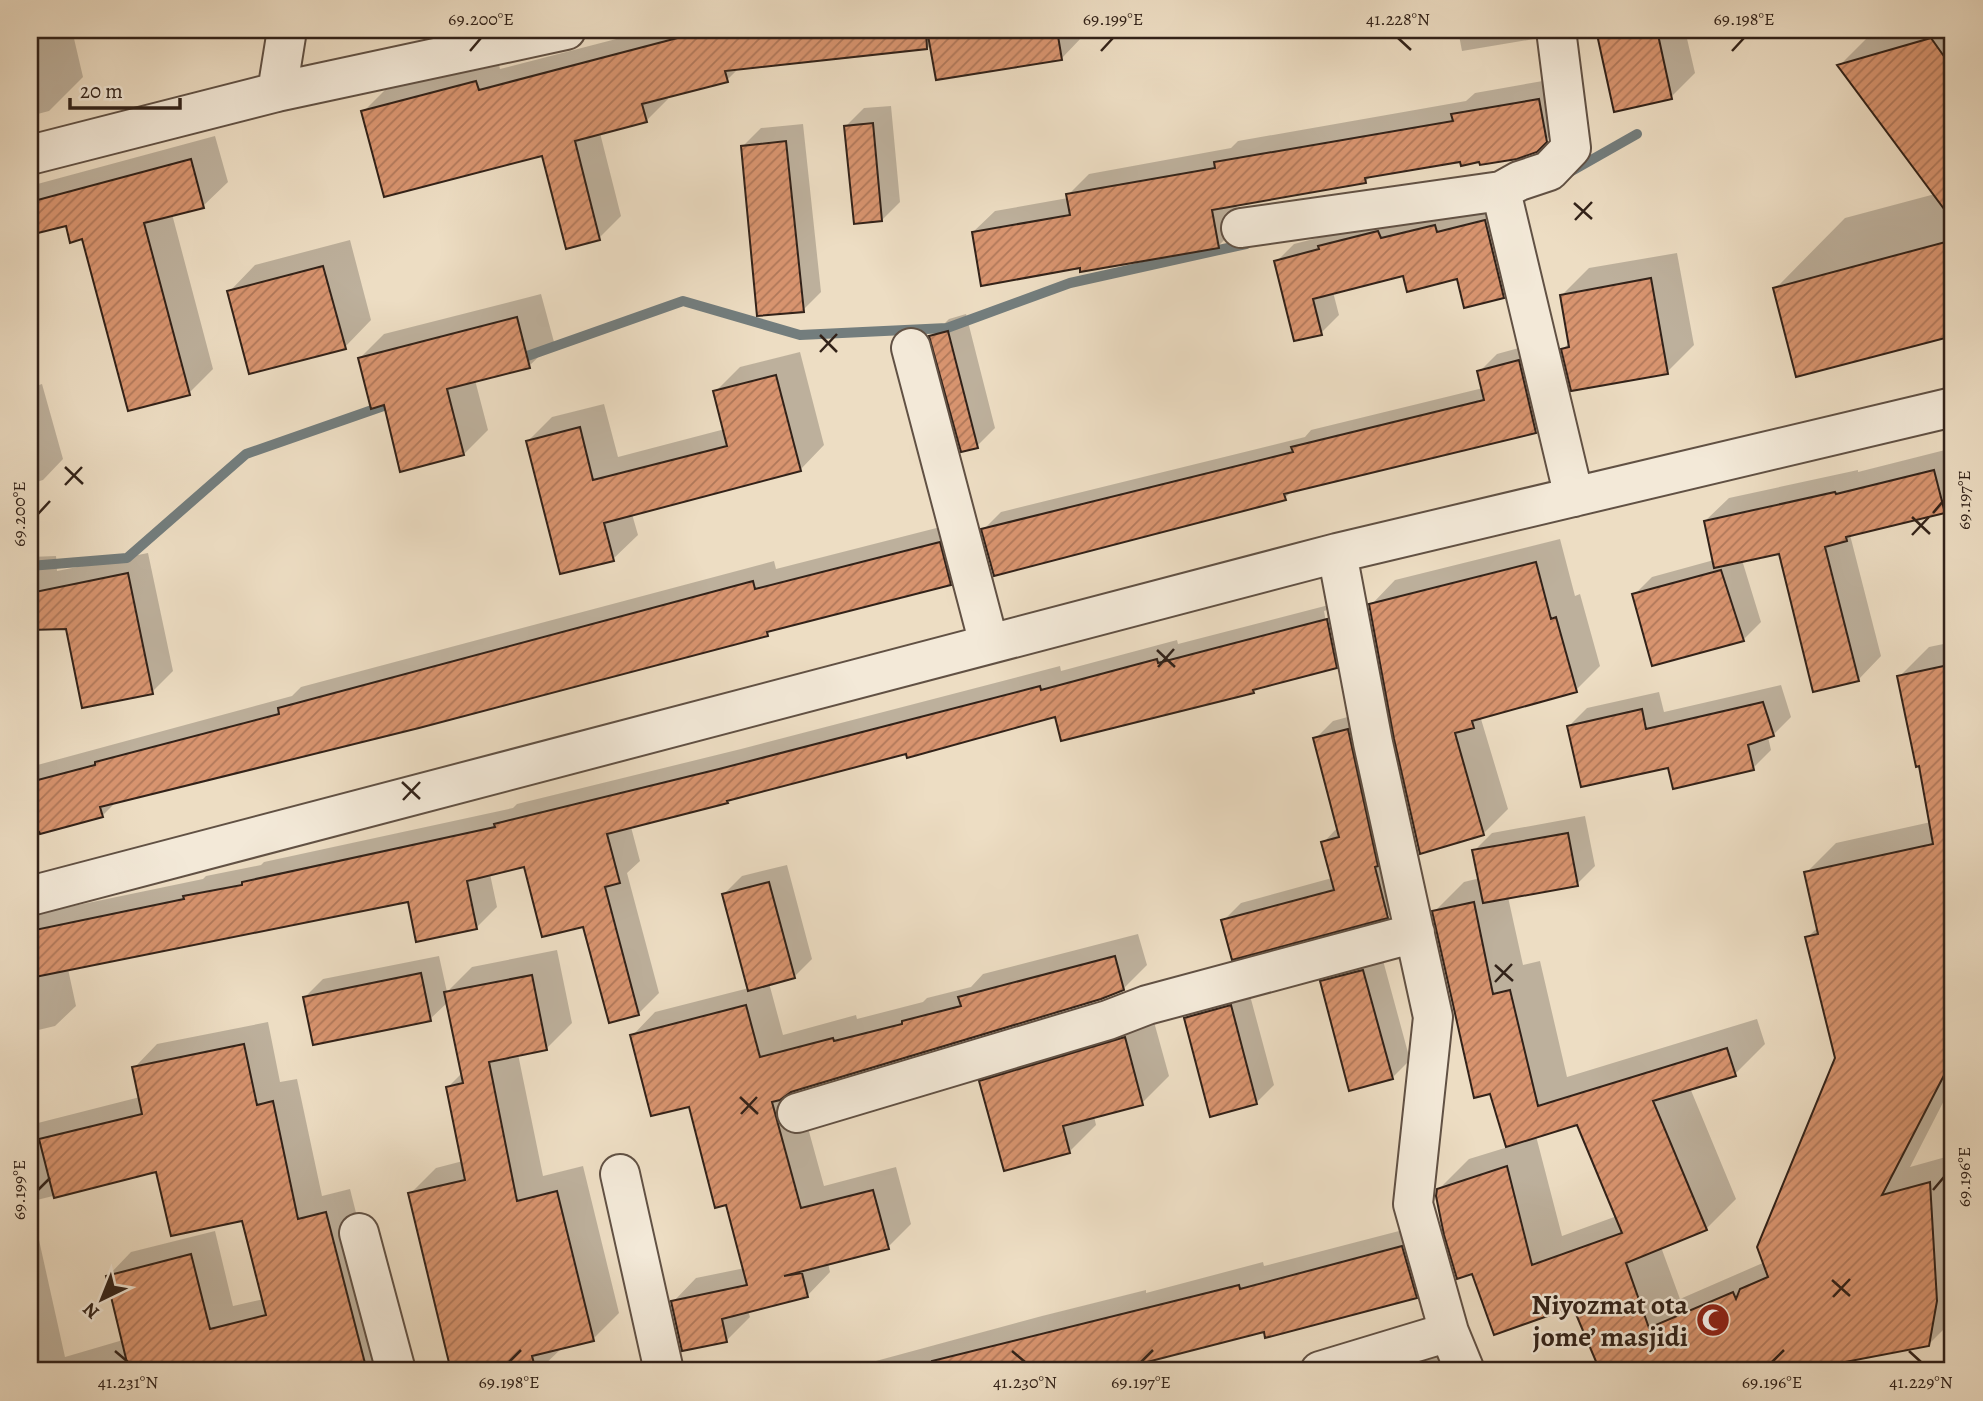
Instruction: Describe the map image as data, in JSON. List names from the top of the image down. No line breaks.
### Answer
{"places":{"mosque":["Niyozmat ota jome’ masjidi"]},"scale_bar":"20 m","north":"bottom left","coordinates":["69.200°E","69.199°E","41.228°N","69.198°E","69.197°E","69.196°E","41.231°N","41.230°N","41.229°N"]}
